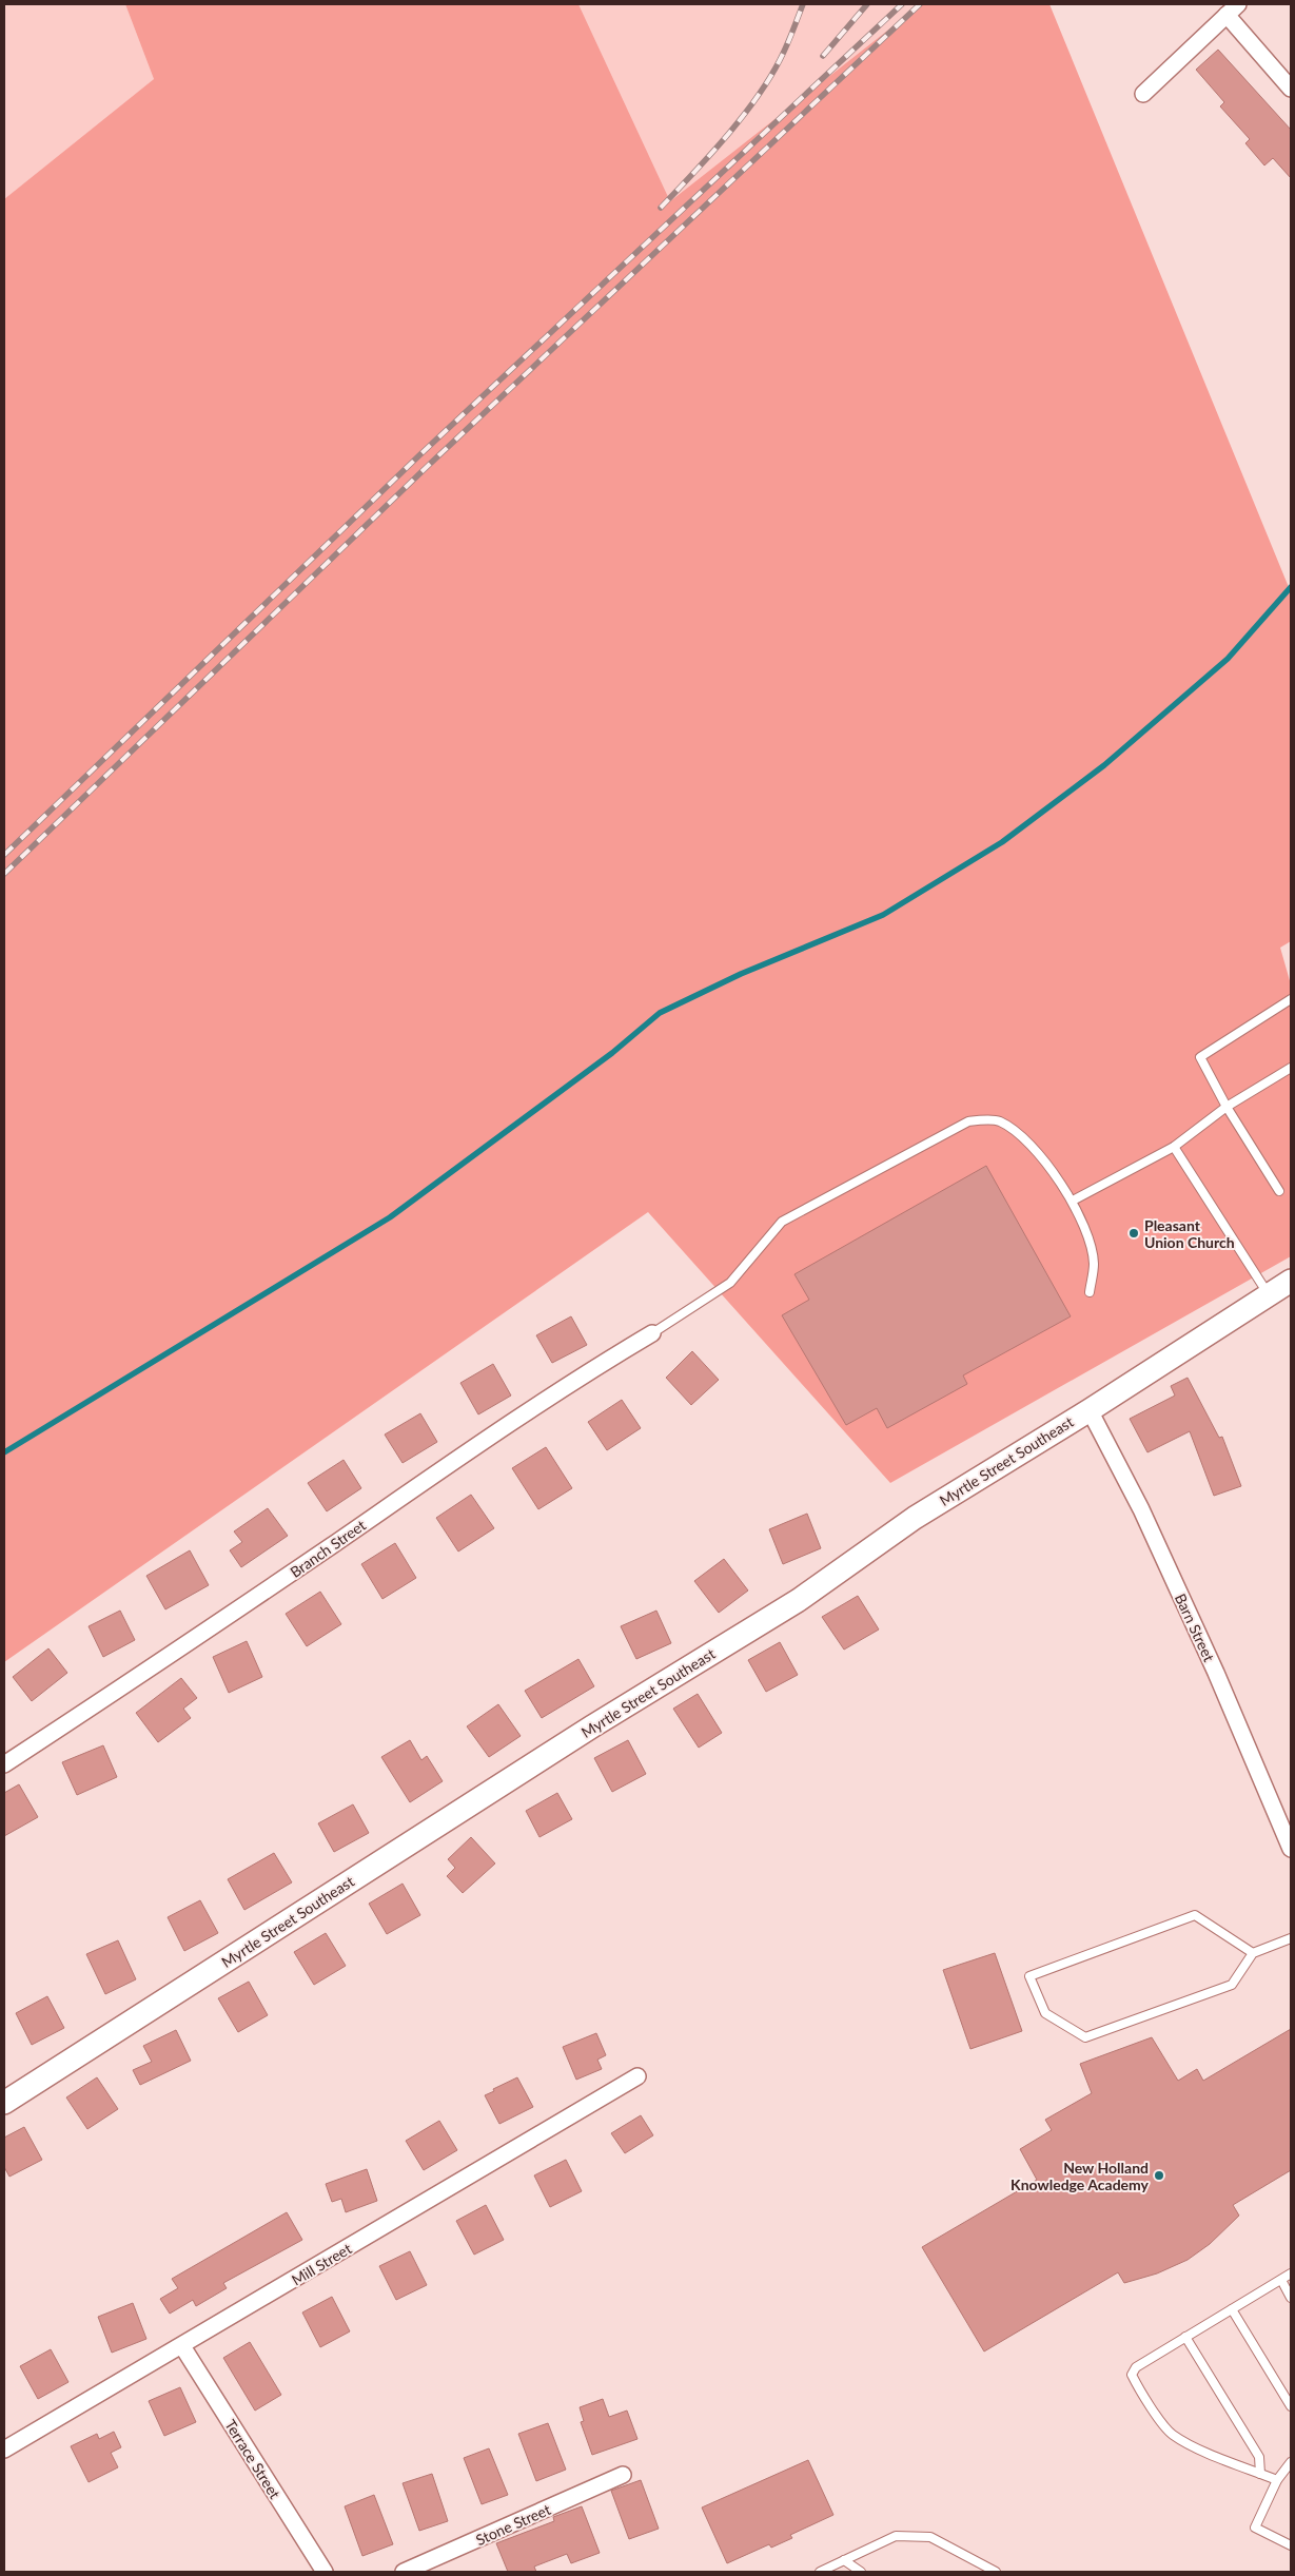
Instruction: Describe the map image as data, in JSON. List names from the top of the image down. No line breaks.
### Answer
{"streets":{"street":["Myrtle Street Southeast","Branch Street","Barn Street","Mill Street","Terrace Street","Stone Street"]},"crossings":[["Myrtle Street Southeast","Barn Street"],["Mill Street","Terrace Street"]],"places":["Pleasant Union Church","New Holland Knowledge Academy"]}
